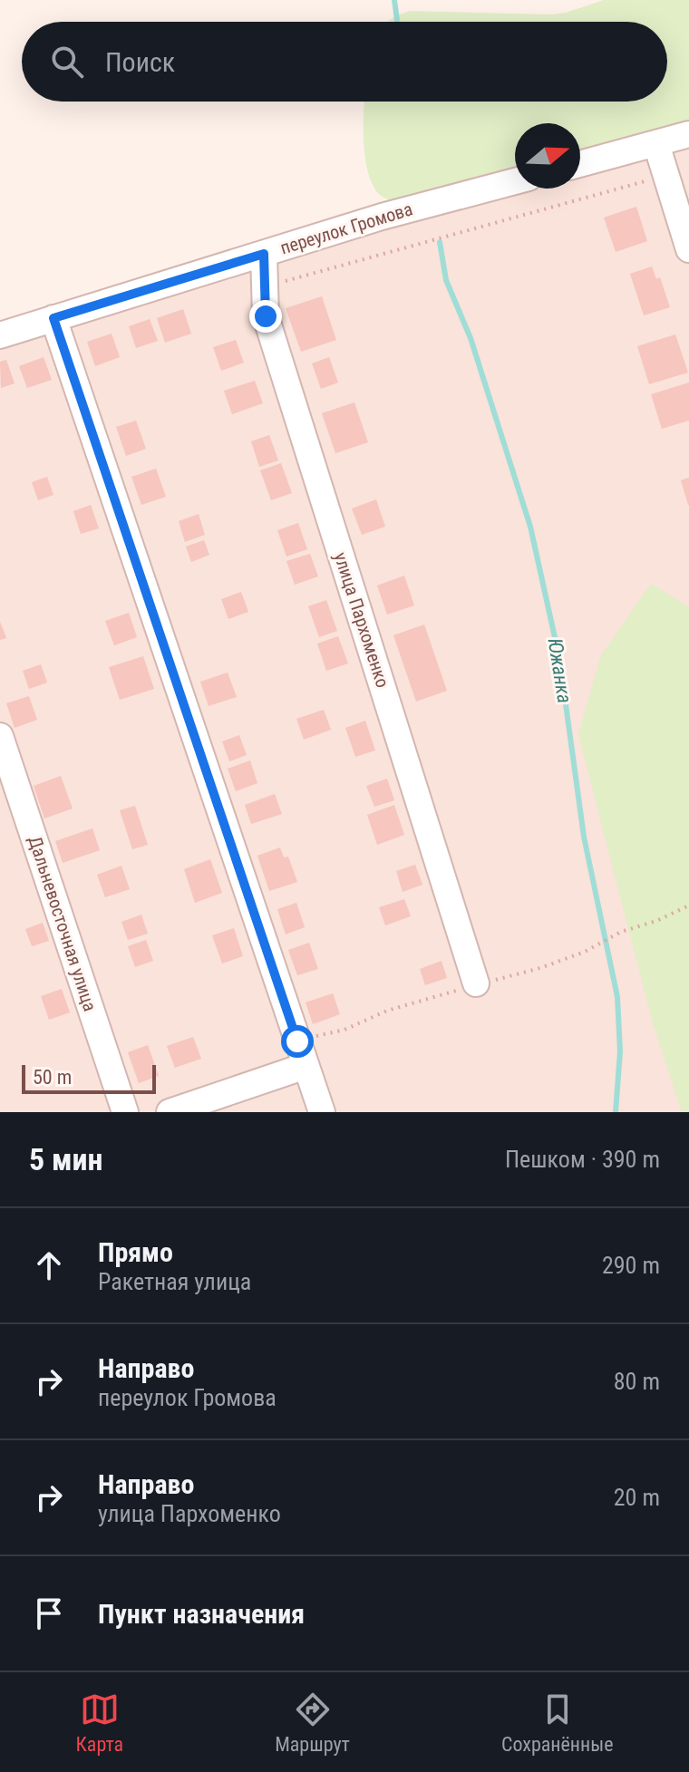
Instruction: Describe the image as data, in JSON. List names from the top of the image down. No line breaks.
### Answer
{"streets":{"street":["переулок Громова","улица Пархоменко","Дальневосточная улица"]},"crossings":[["переулок Громова","улица Пархоменко"]],"water":["Южанка"],"scale_bar":"50 m","north":"right","page":{"search":"Поиск","scale":"50 m","heading":["5 мин","Пешком · 390 m"],"list":[["Прямо","Ракетная улица","290 m"],["Направо","переулок Громова","80 m"],["Направо","улица Пархоменко","20 m"],"Пункт назначения"],"nav":["Карта","Маршрут","Сохранённые"]}}
